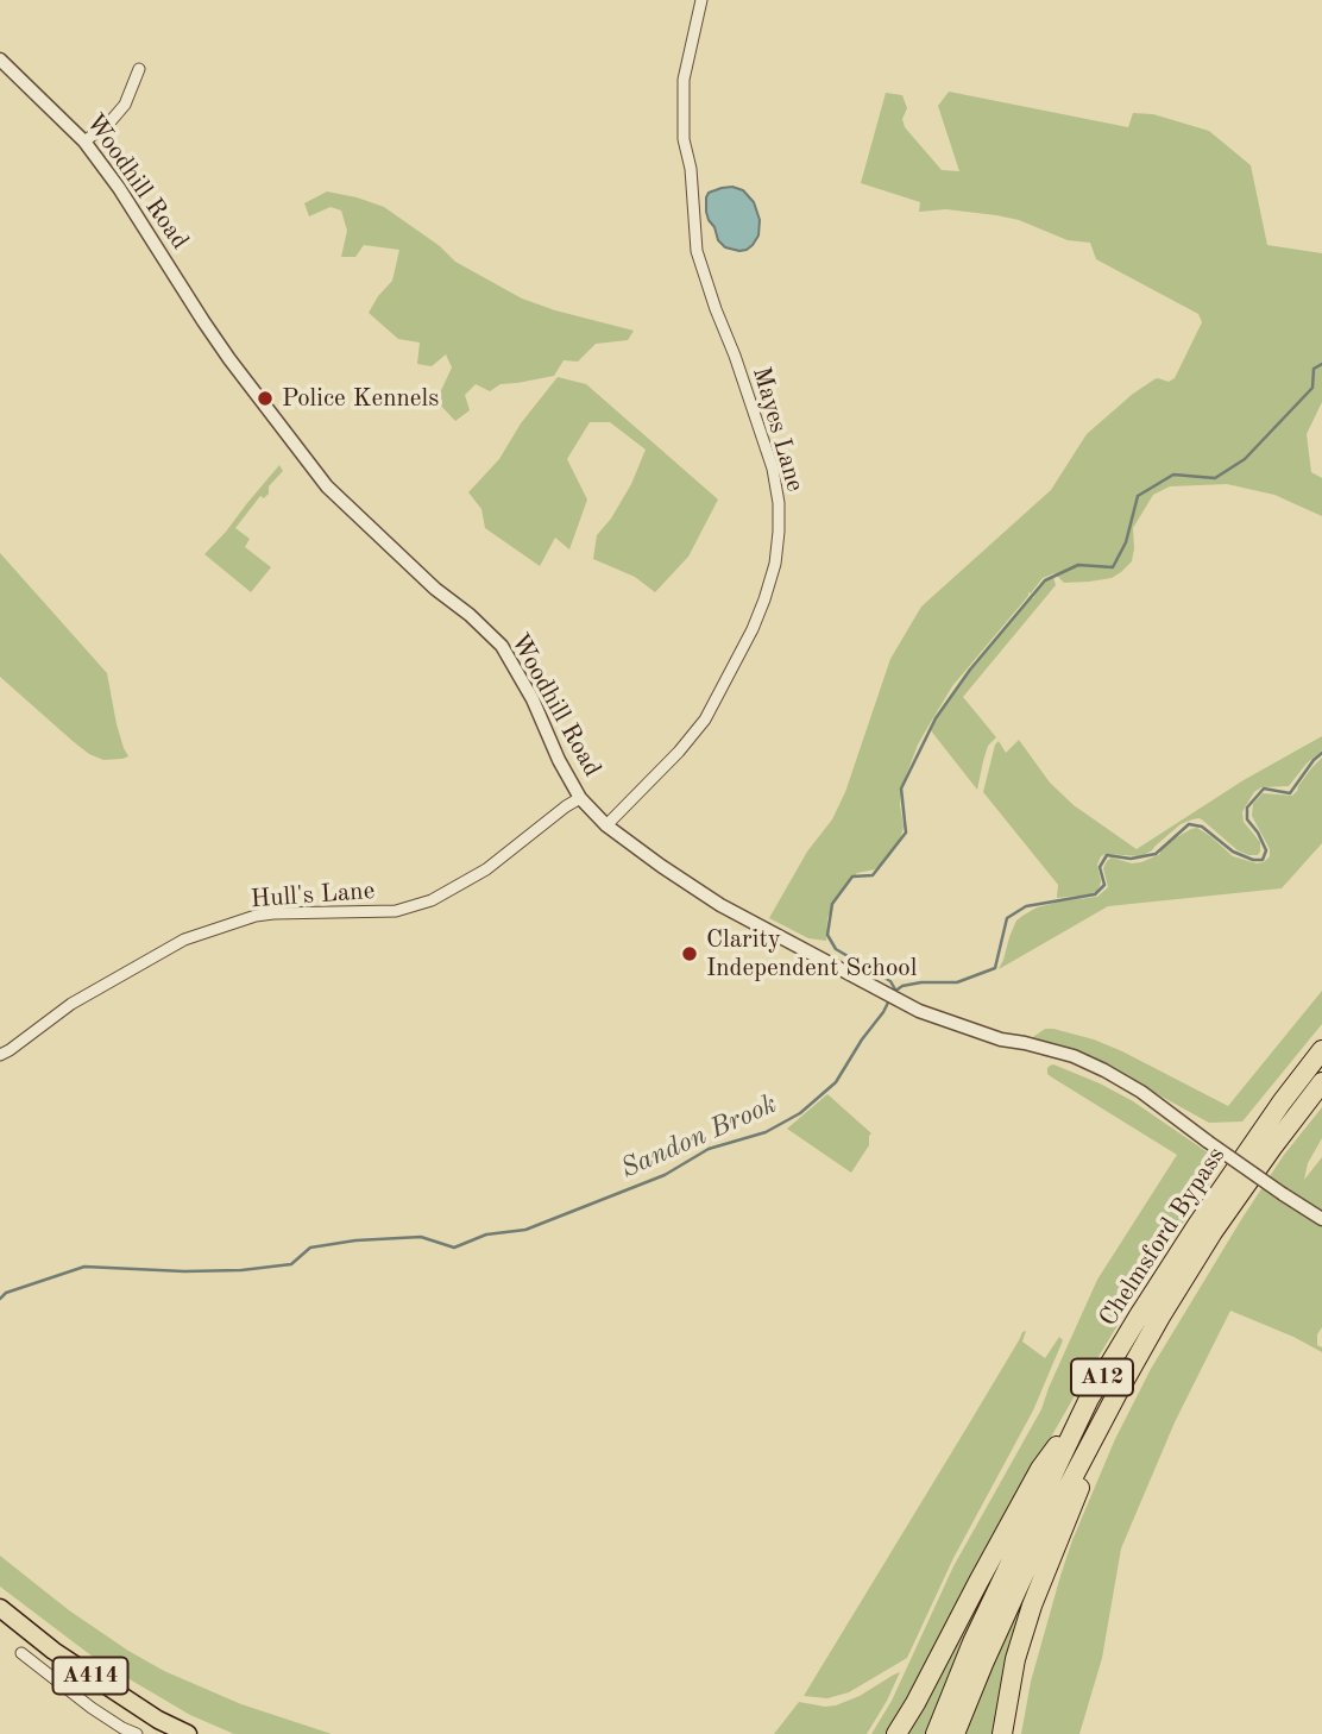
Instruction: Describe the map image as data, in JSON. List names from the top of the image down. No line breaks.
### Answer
{"streets":{"highway":["Chelmsford Bypass","A12"],"main road":["A414"],"street":["Woodhill Road","Mayes Lane","Hull's Lane"]},"crossings":[["Woodhill Road","Mayes Lane"],["Woodhill Road","Hull's Lane"],["Chelmsford Bypass","A12"]],"water":["Sandon Brook"],"places":["Police Kennels","Clarity Independent School"]}
